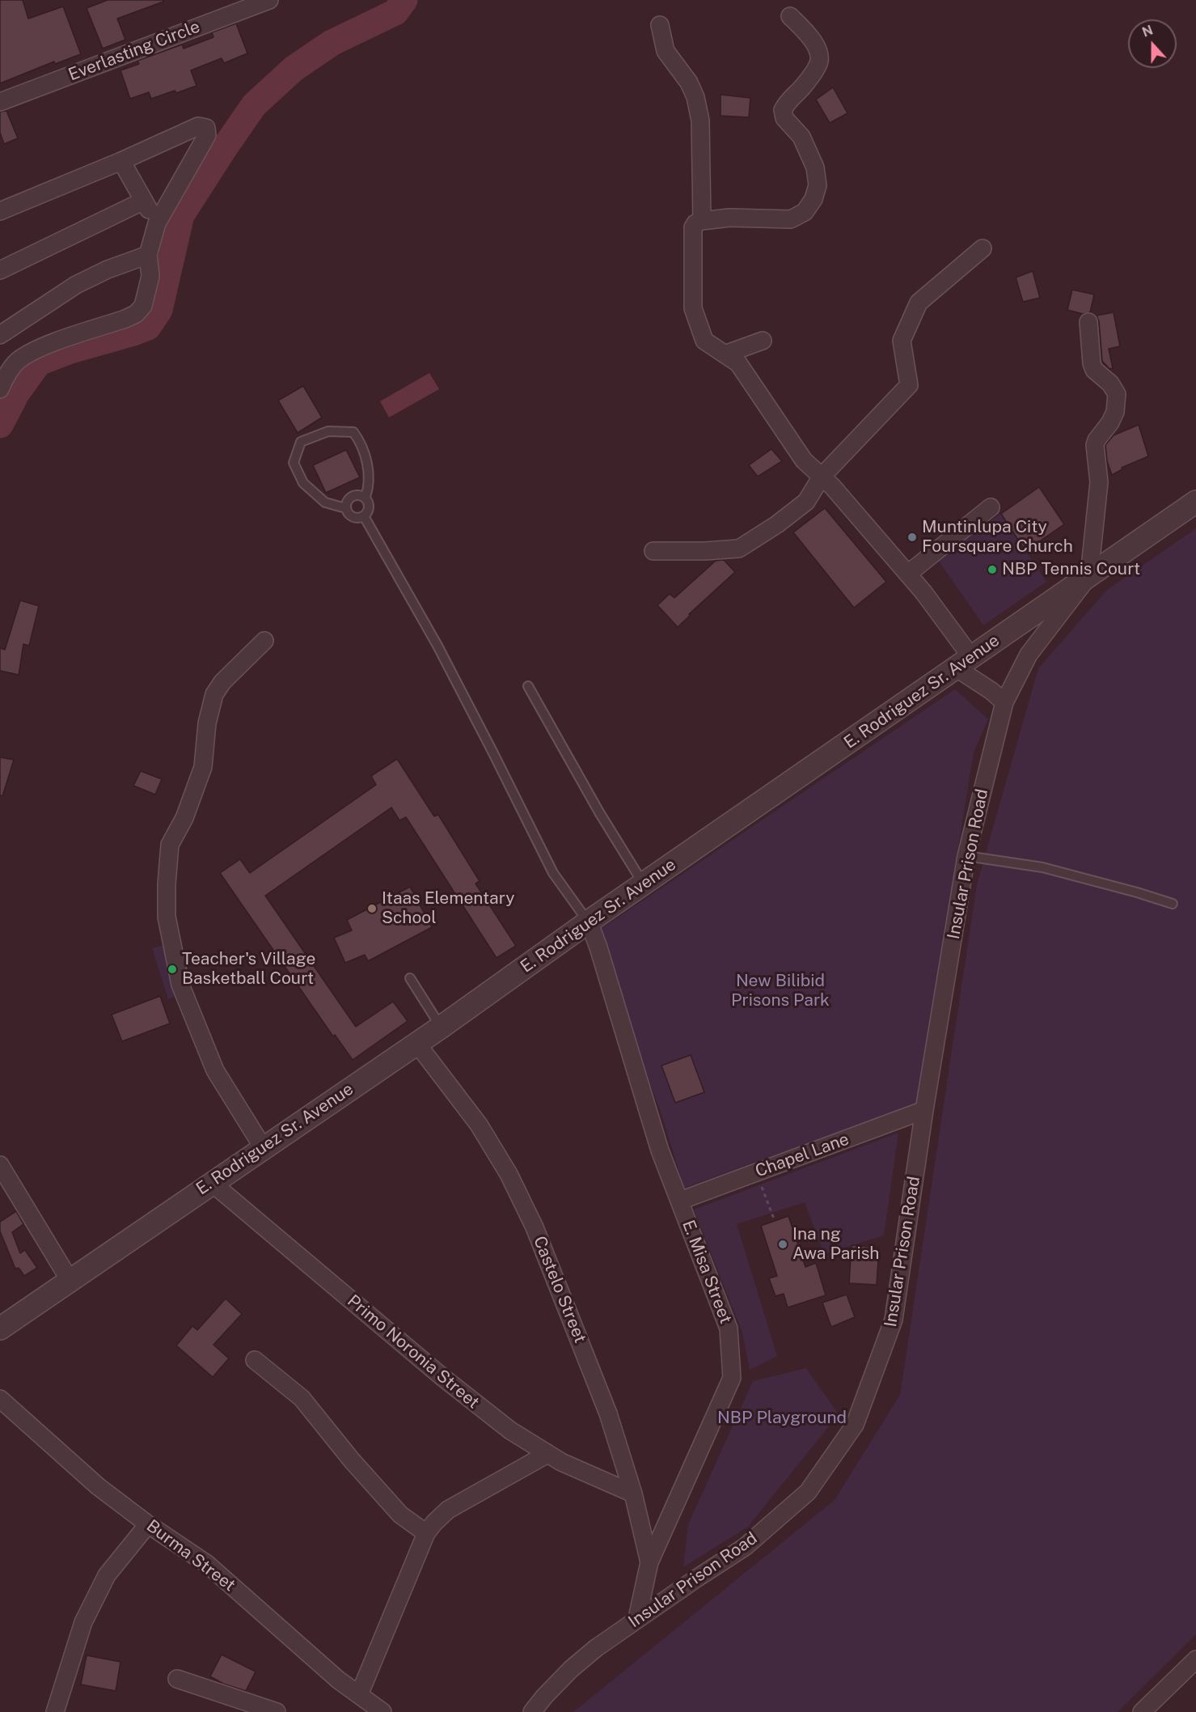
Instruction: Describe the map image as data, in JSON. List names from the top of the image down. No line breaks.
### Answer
{"streets":{"street":["Everlasting Circle","E. Rodriguez Sr. Avenue","Insular Prison Road","Chapel Lane","E. Misa Street","Castelo Street","Primo Noronia Street","Burma Street"]},"crossings":[["E. Rodriguez Sr. Avenue","Insular Prison Road"],["E. Rodriguez Sr. Avenue","E. Misa Street"],["E. Rodriguez Sr. Avenue","Castelo Street"],["E. Rodriguez Sr. Avenue","Primo Noronia Street"],["Insular Prison Road","Chapel Lane"],["Insular Prison Road","E. Misa Street"],["Chapel Lane","E. Misa Street"],["E. Misa Street","Castelo Street"],["Castelo Street","Primo Noronia Street"]],"parks":["New Bilibid Prisons Park","NBP Playground"],"places":["Muntinlupa City Foursquare Church","NBP Tennis Court","Itaas Elementary School","Teacher's Village Basketball Court","Ina ng Awa Parish"],"north":"top"}
